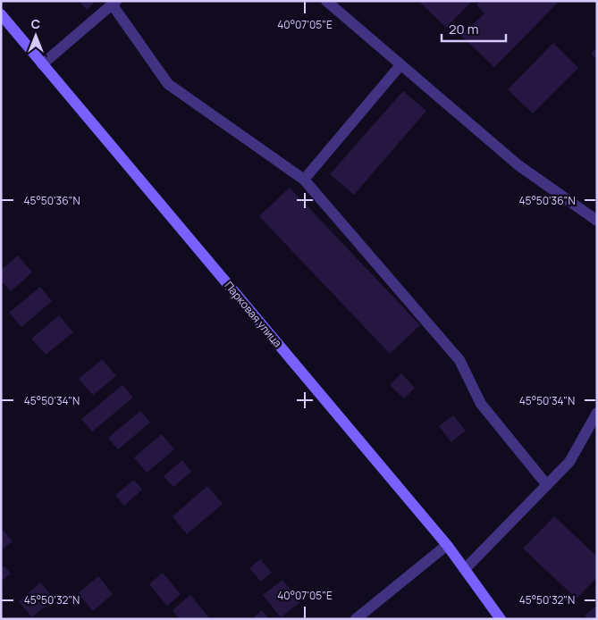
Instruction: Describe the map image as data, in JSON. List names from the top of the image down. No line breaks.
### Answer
{"streets":{"main road":["Парковая улица"]},"scale_bar":"20 m","north":"top","coordinates":["40°07'05\"E","45°50'36\"N","45°50'34\"N","45°50'32\"N"]}
